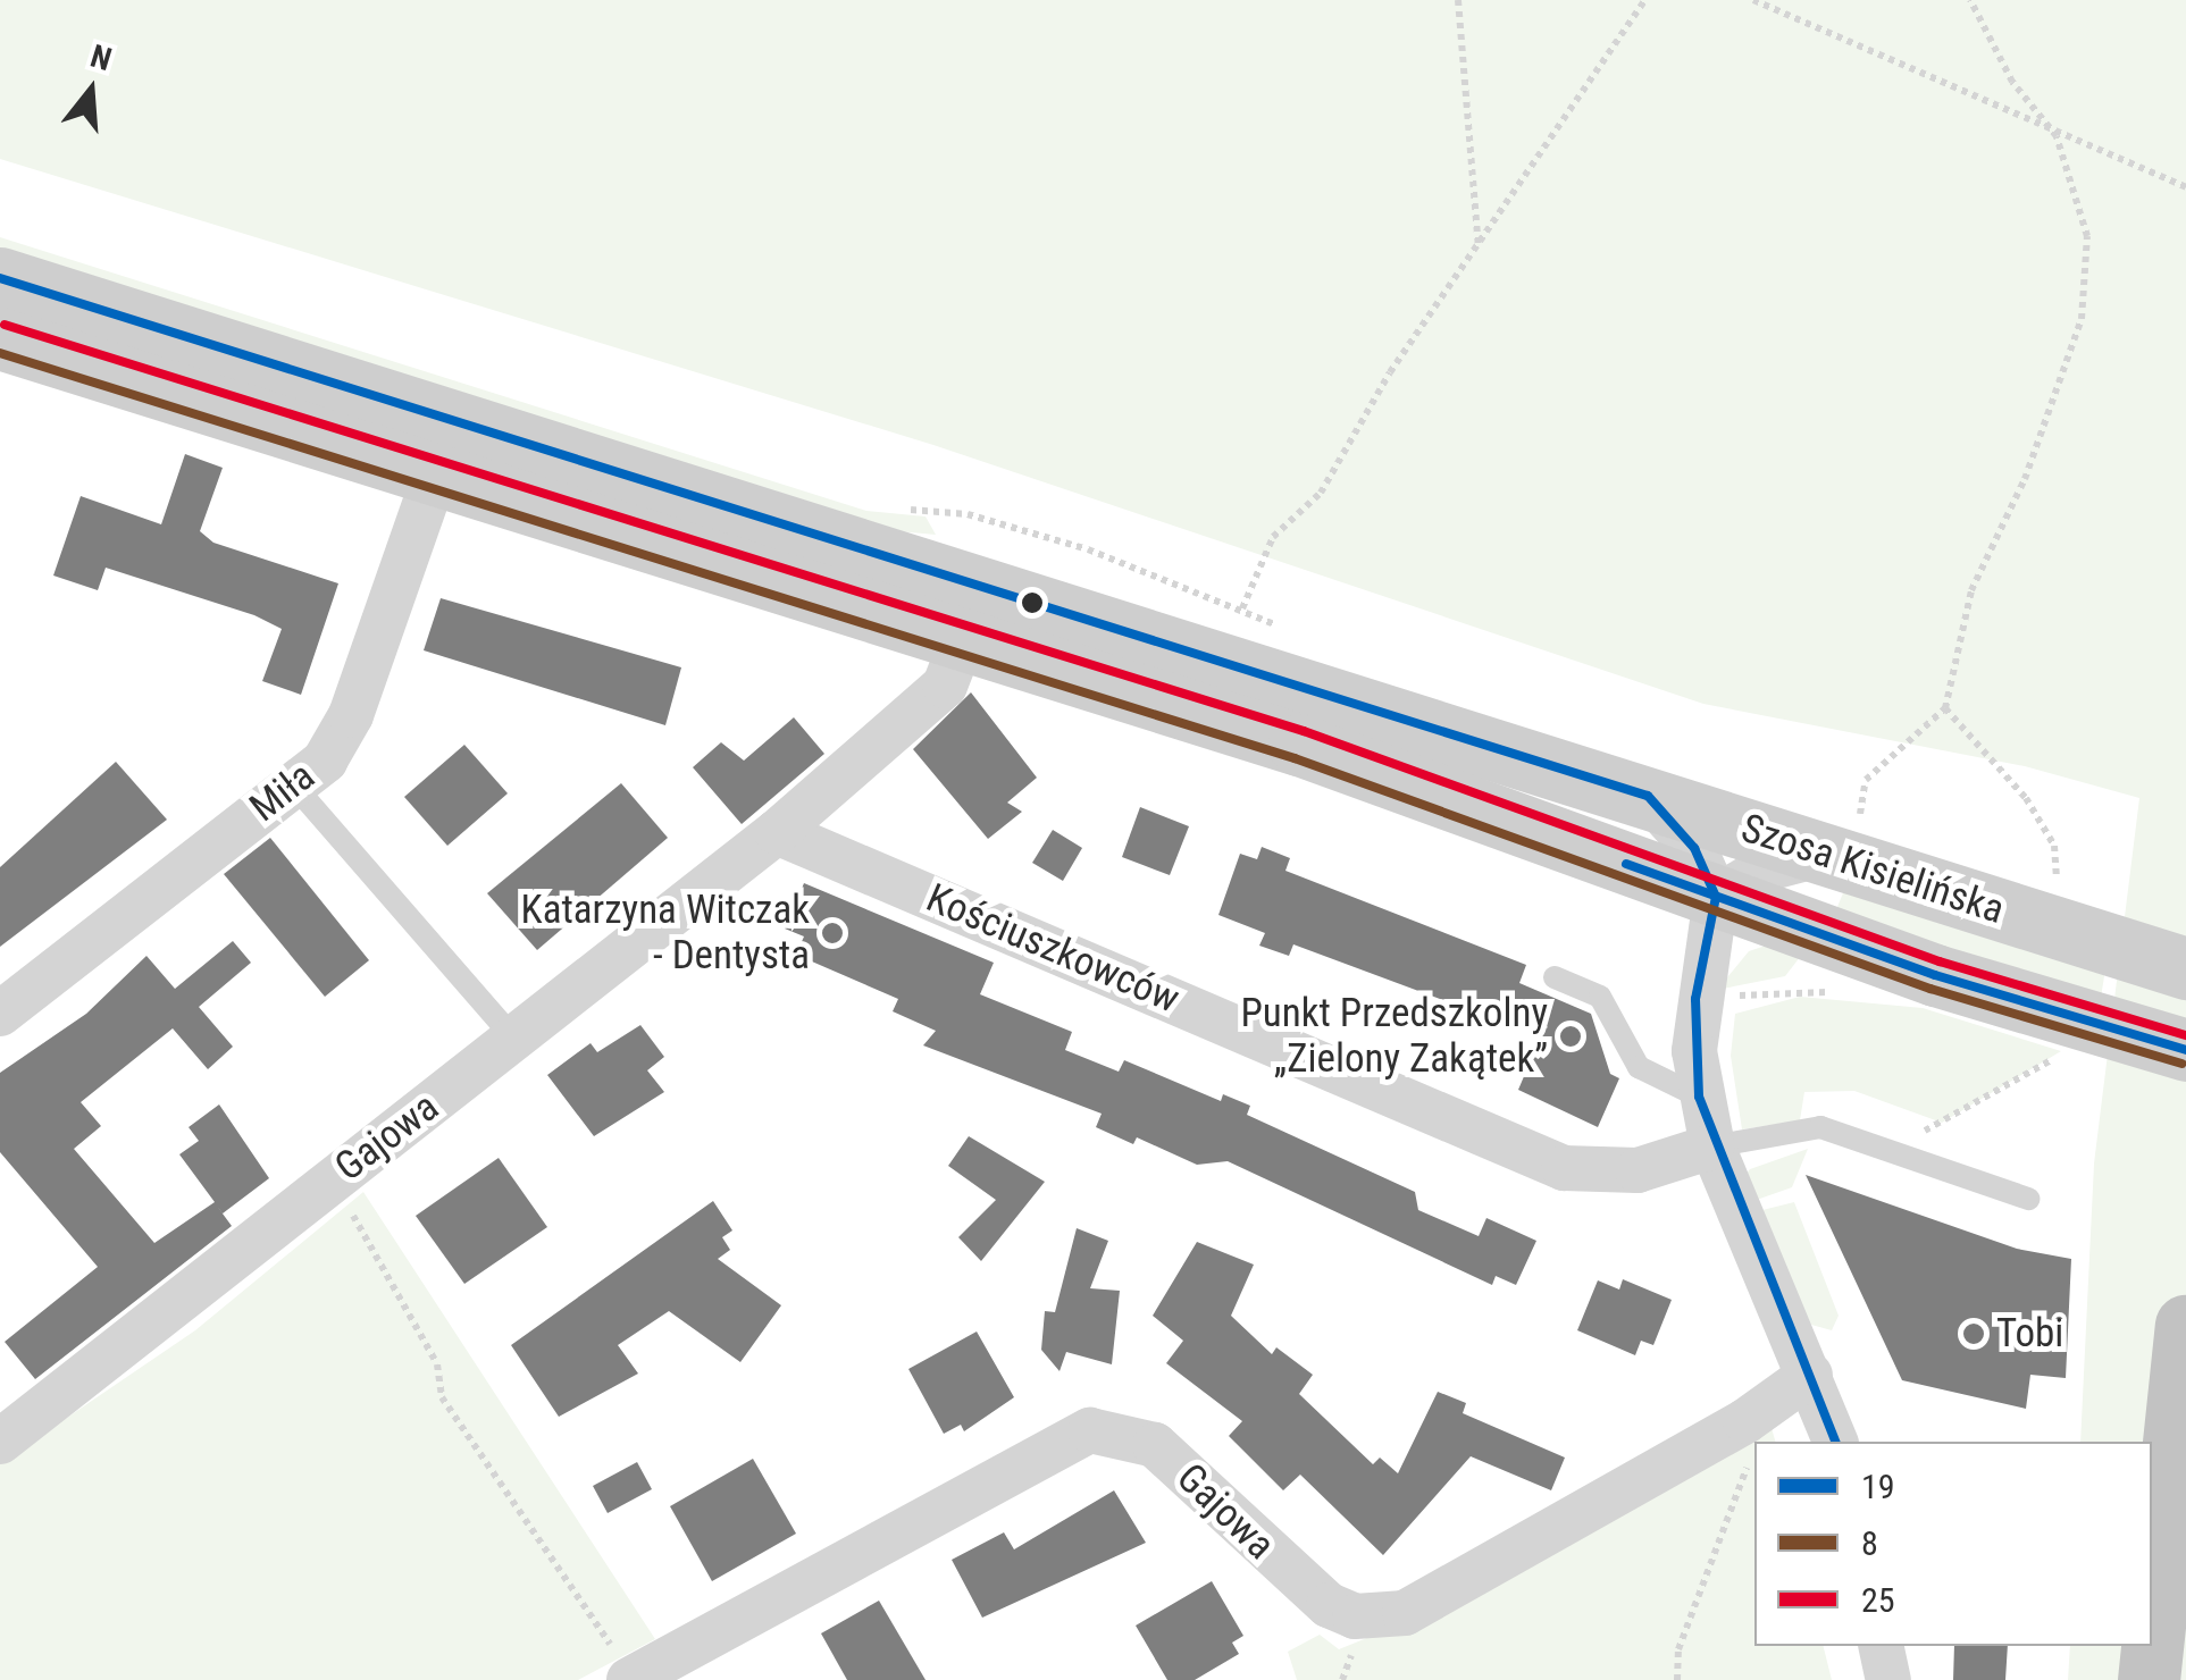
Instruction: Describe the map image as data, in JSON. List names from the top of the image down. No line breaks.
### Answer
{"streets":{"street":["Miła","Szosa Kisielińska","Kościuszkowców","Gajowa"]},"crossings":[["Miła","Szosa Kisielińska"],["Szosa Kisielińska","Gajowa"],["Kościuszkowców","Gajowa"]],"places":["Katarzyna Witczak - Dentysta","Punkt Przedszkolny „Zielony Zakątek”","Tobi"],"lines":["transit line 19","transit line 25","transit line 8"],"legend":["19","8","25"],"north":"top"}
